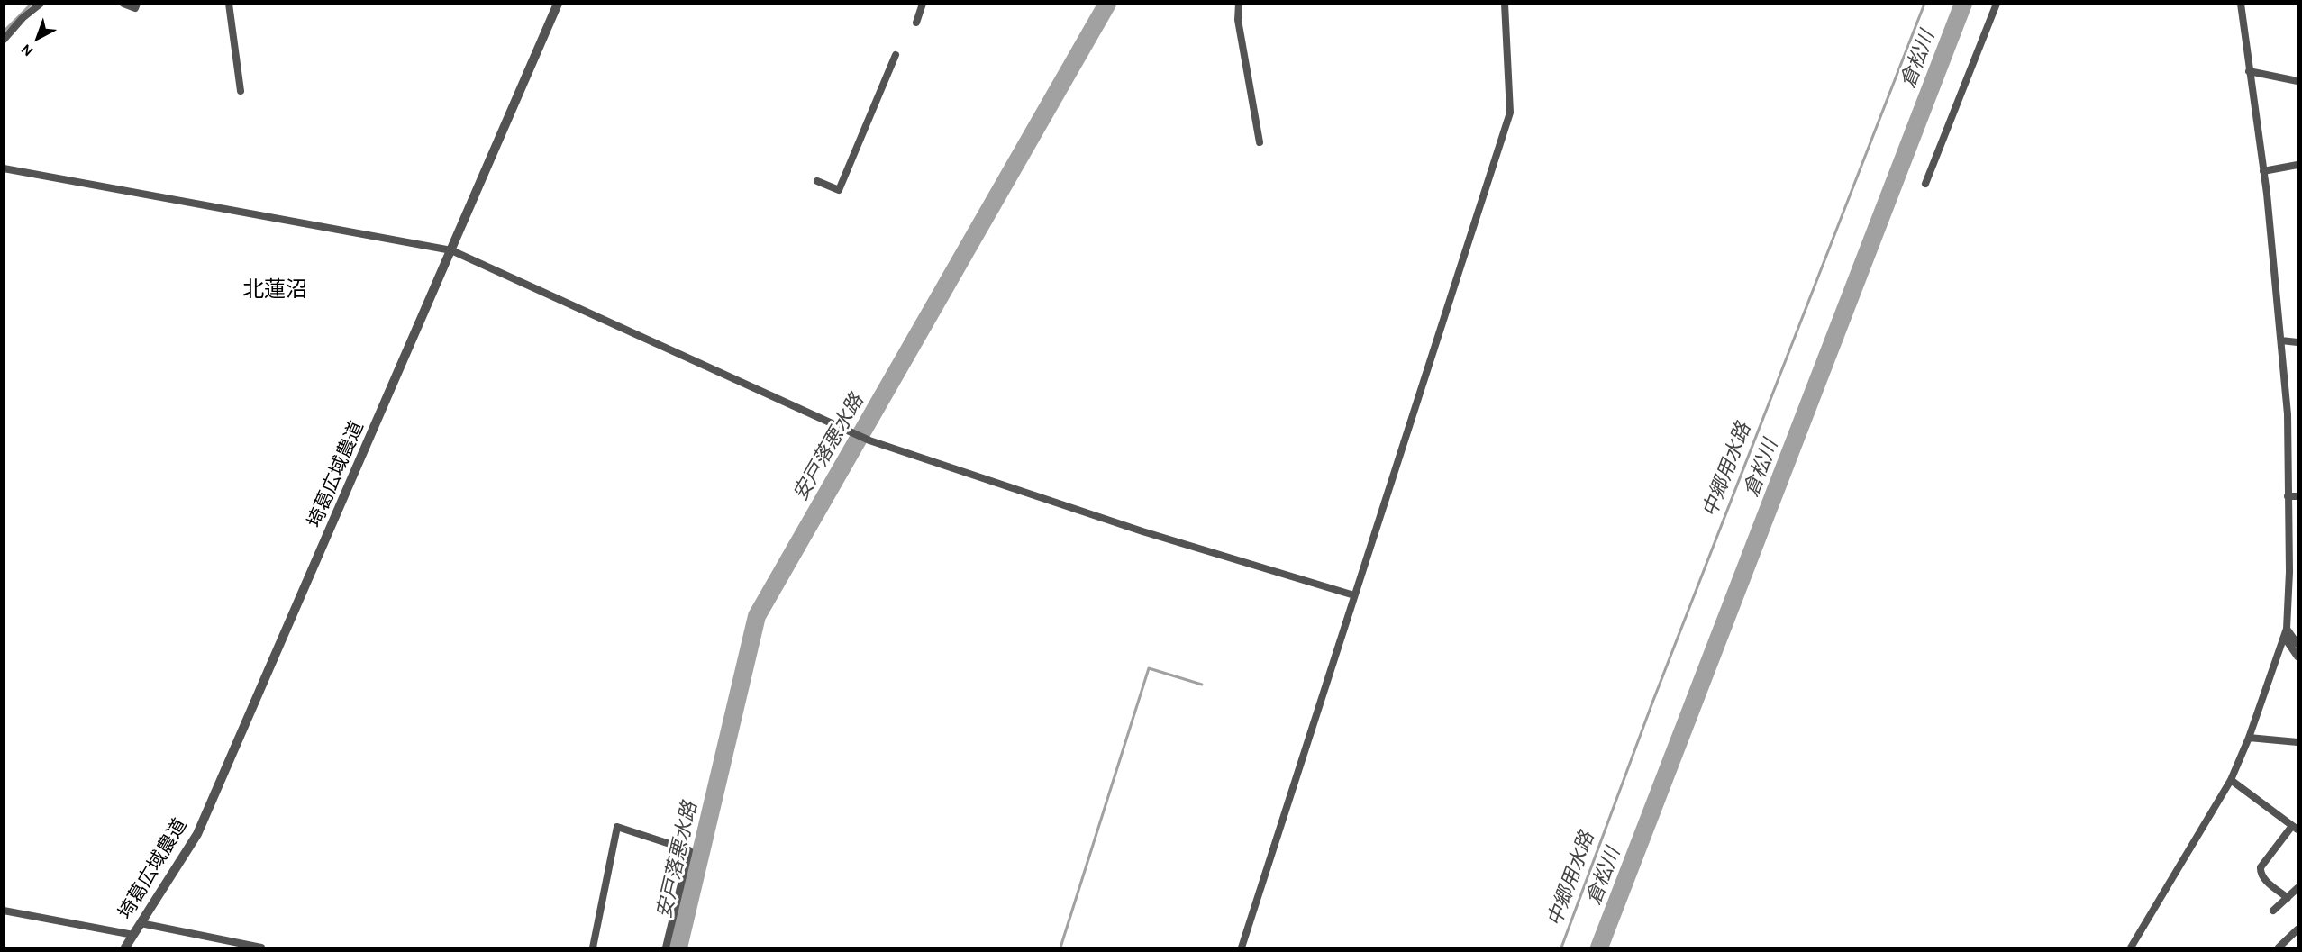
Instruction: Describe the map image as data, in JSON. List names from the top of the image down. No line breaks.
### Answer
{"streets":{"street":["埼葛広域農道"]},"districts":["北蓮沼"],"water":["倉松川","安戸落悪水路","中郷用水路"],"north":"bottom left"}
